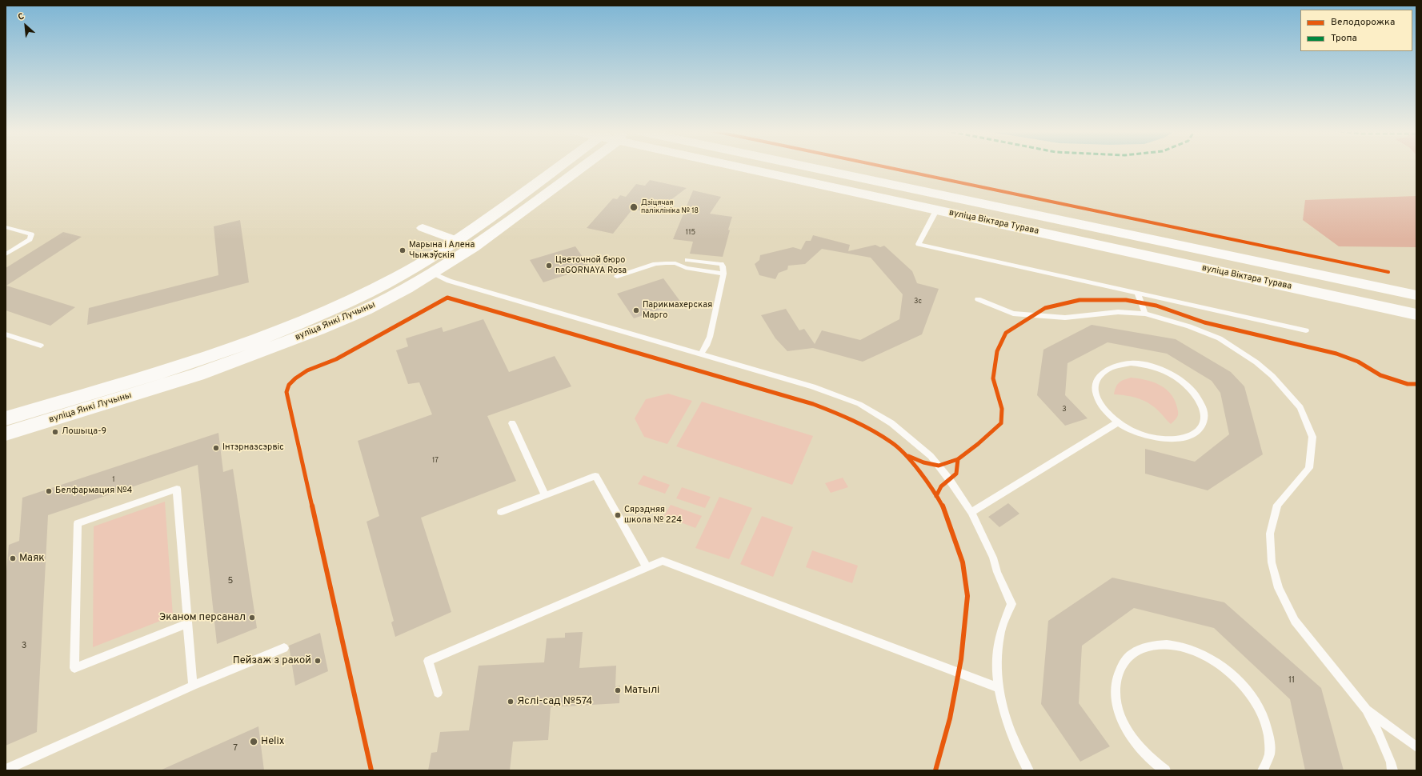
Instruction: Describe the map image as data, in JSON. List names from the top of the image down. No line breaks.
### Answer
{"streets":{"main road":["вуліца Віктара Турава","вуліца Янкі Лучыны"]},"places":["Дзіцячая паліклініка № 18","Марына і Алена Чыжэўскія","Цветочной бюро naGORNAYA Rosa","Парикмахерская Марго","Лошыца-9","Інтэрназсэрвіс","Белфармация №4","Сярэдняя школа № 224","Маяк","Эканом персанал","Пейзаж з ракой","Матылі","Яслі-сад №574","Helix"],"house_numbers":["115","3c","3","17","1","5","3","11","7"],"legend":["Велодорожка","Тропа"],"north":"top left"}
